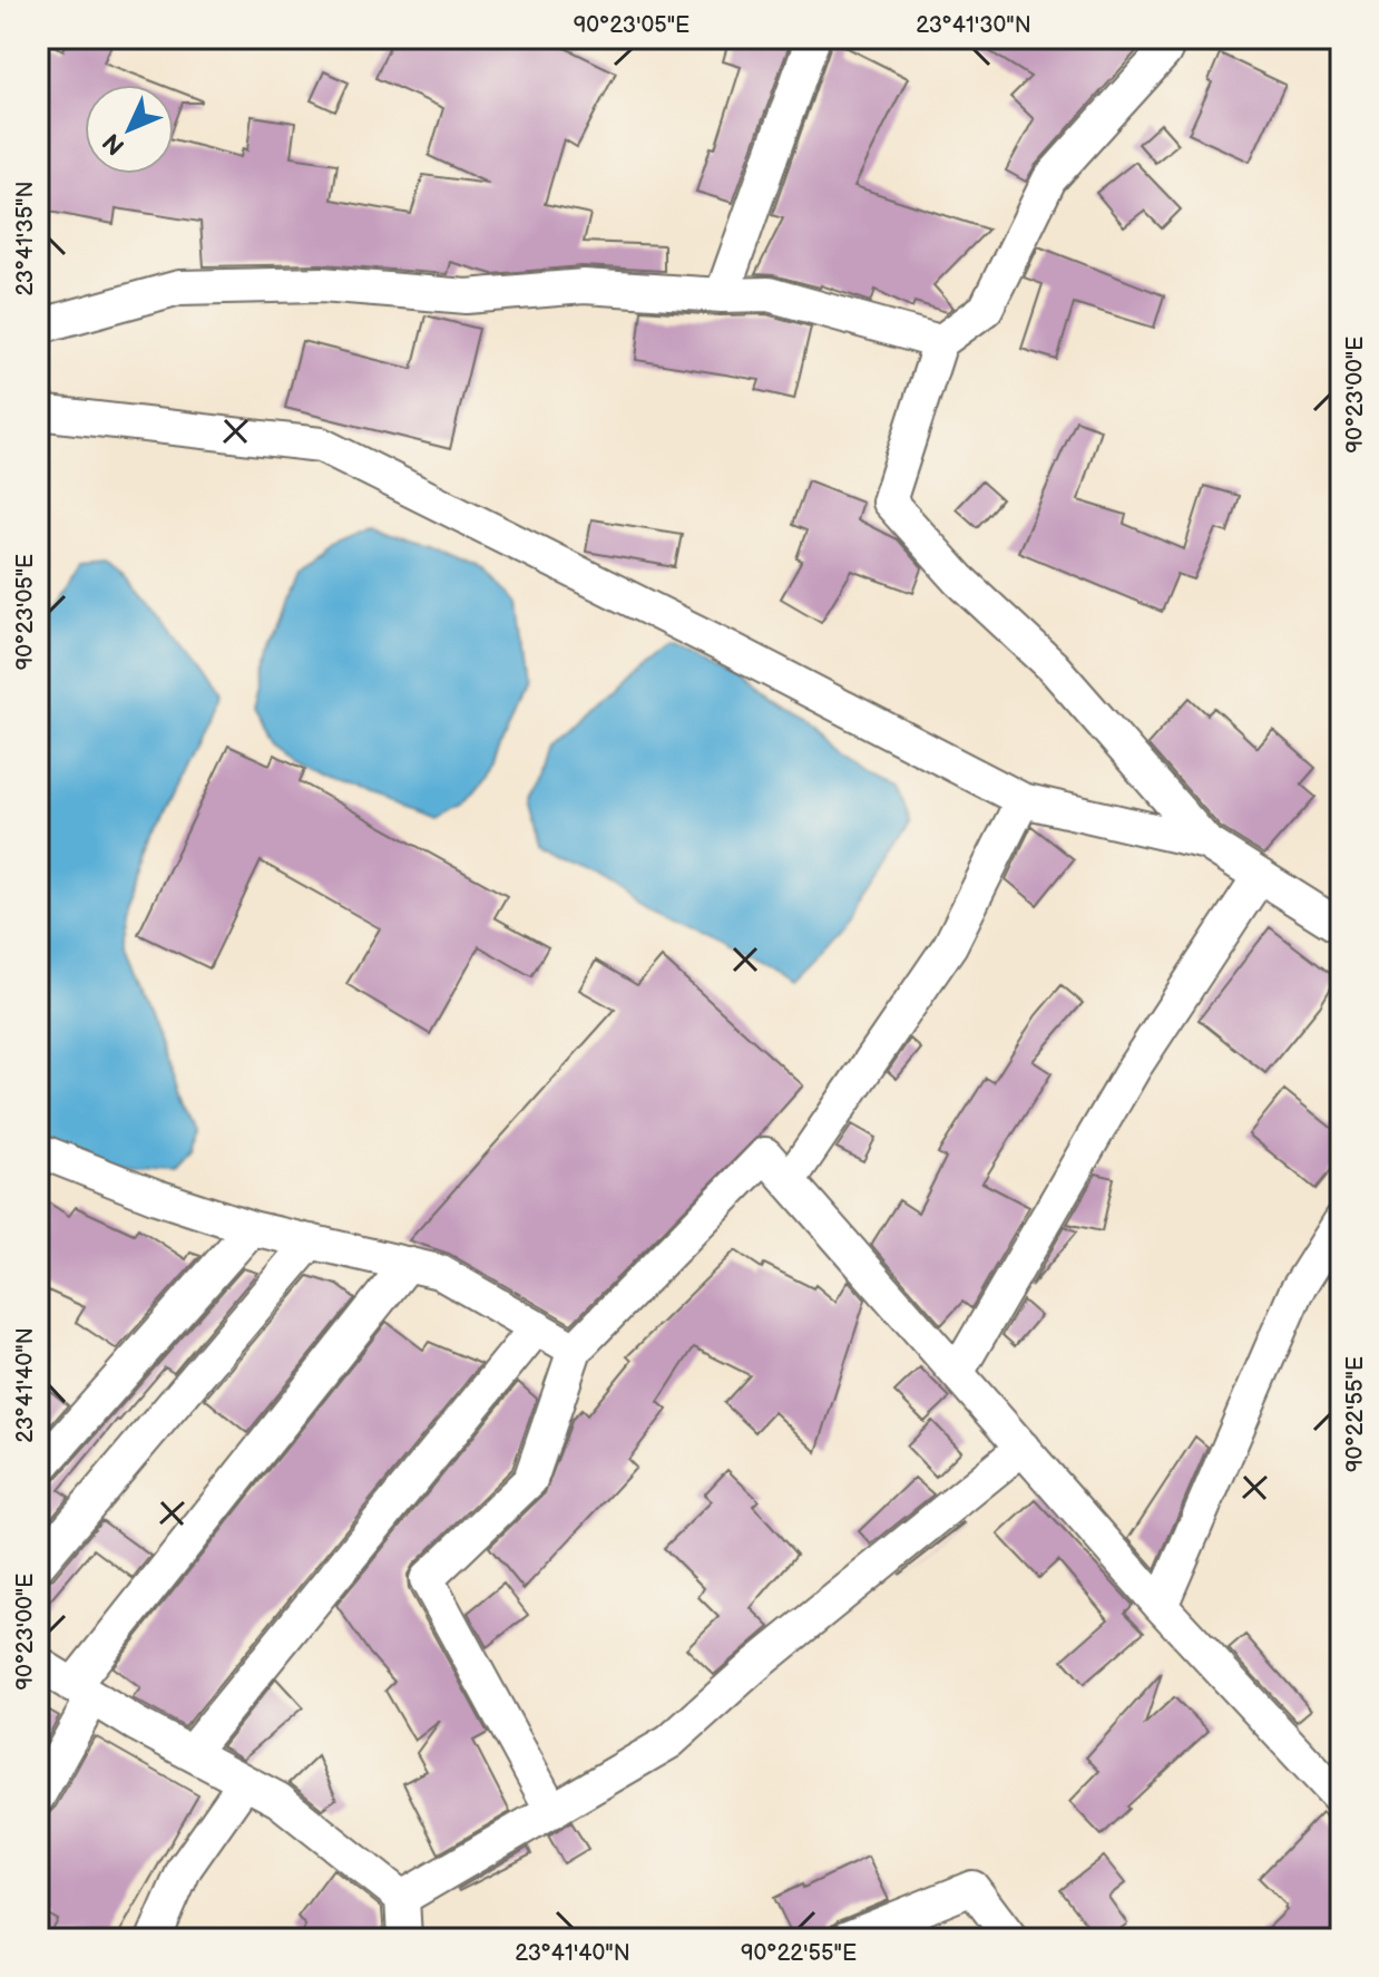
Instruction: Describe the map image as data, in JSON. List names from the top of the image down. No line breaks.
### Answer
{"north":"bottom left","coordinates":["90°23'05\"E","23°41'30\"N","23°41'35\"N","90°23'00\"E","23°41'40\"N","90°22'55\"E"]}
